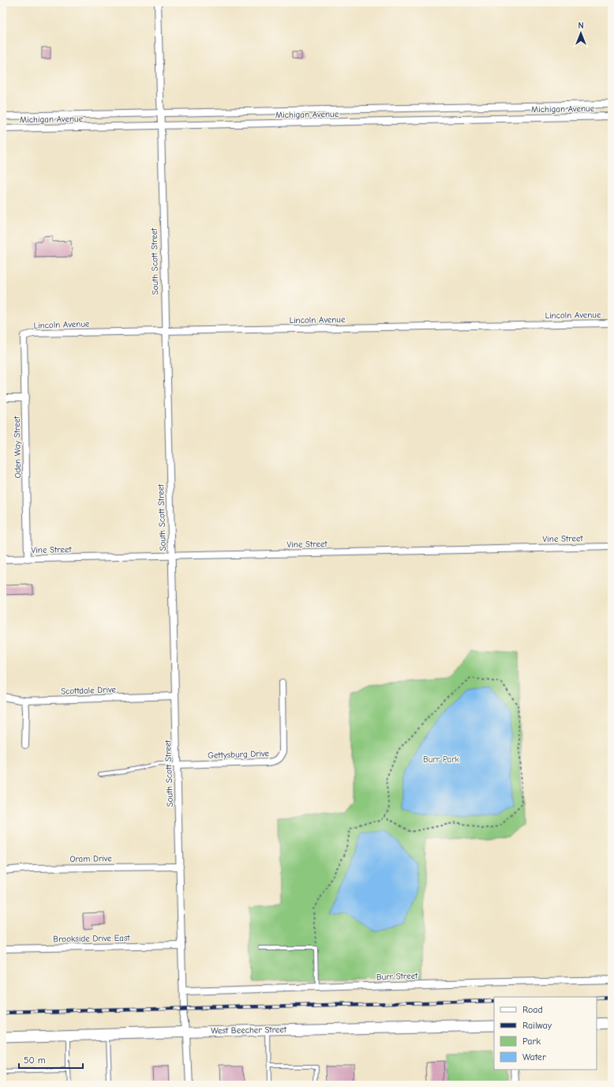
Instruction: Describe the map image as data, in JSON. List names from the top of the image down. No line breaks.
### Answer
{"streets":{"main road":["West Beecher Street"],"street":["Michigan Avenue","South Scott Street","Lincoln Avenue","Oden Way Street","Vine Street","Scottdale Drive","Gettysburg Drive","Oram Drive","Brookside Drive East","Burr Street"]},"crossings":[["Michigan Avenue","South Scott Street"],["South Scott Street","Lincoln Avenue"],["South Scott Street","Vine Street"],["South Scott Street","Scottdale Drive"],["South Scott Street","Gettysburg Drive"],["South Scott Street","Oram Drive"],["South Scott Street","Brookside Drive East"],["South Scott Street","Burr Street"],["South Scott Street","West Beecher Street"],["Lincoln Avenue","Oden Way Street"],["Oden Way Street","Vine Street"]],"parks":["Burr Park"],"legend":["Road","Railway","Park","Water"],"scale_bar":"50 m","north":"top"}
